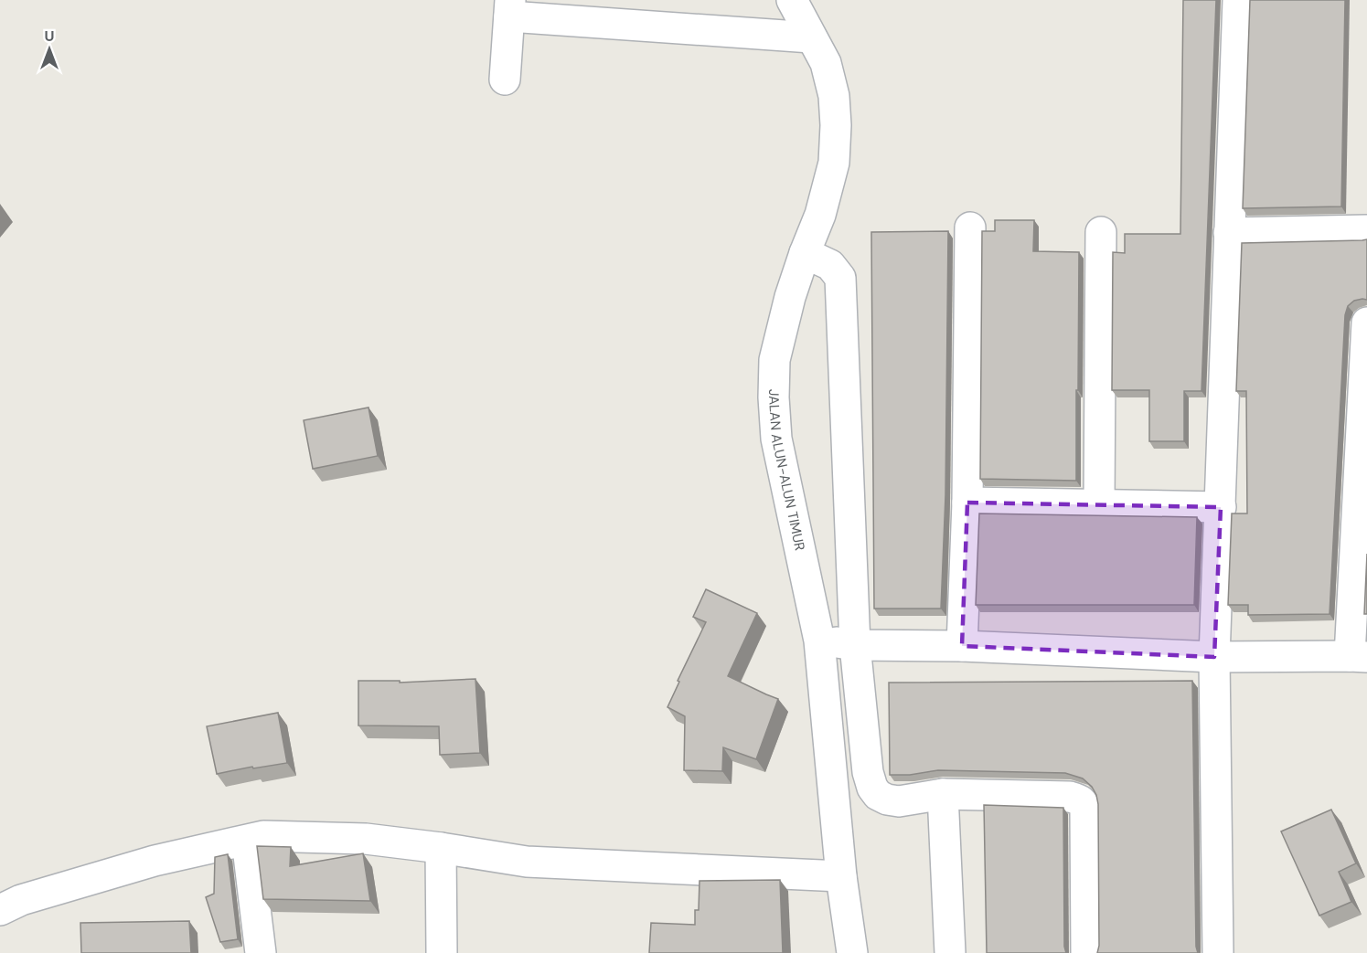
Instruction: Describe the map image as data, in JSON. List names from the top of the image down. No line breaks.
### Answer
{"streets":{"street":["JALAN ALUN-ALUN TIMUR"]},"north":"top"}
